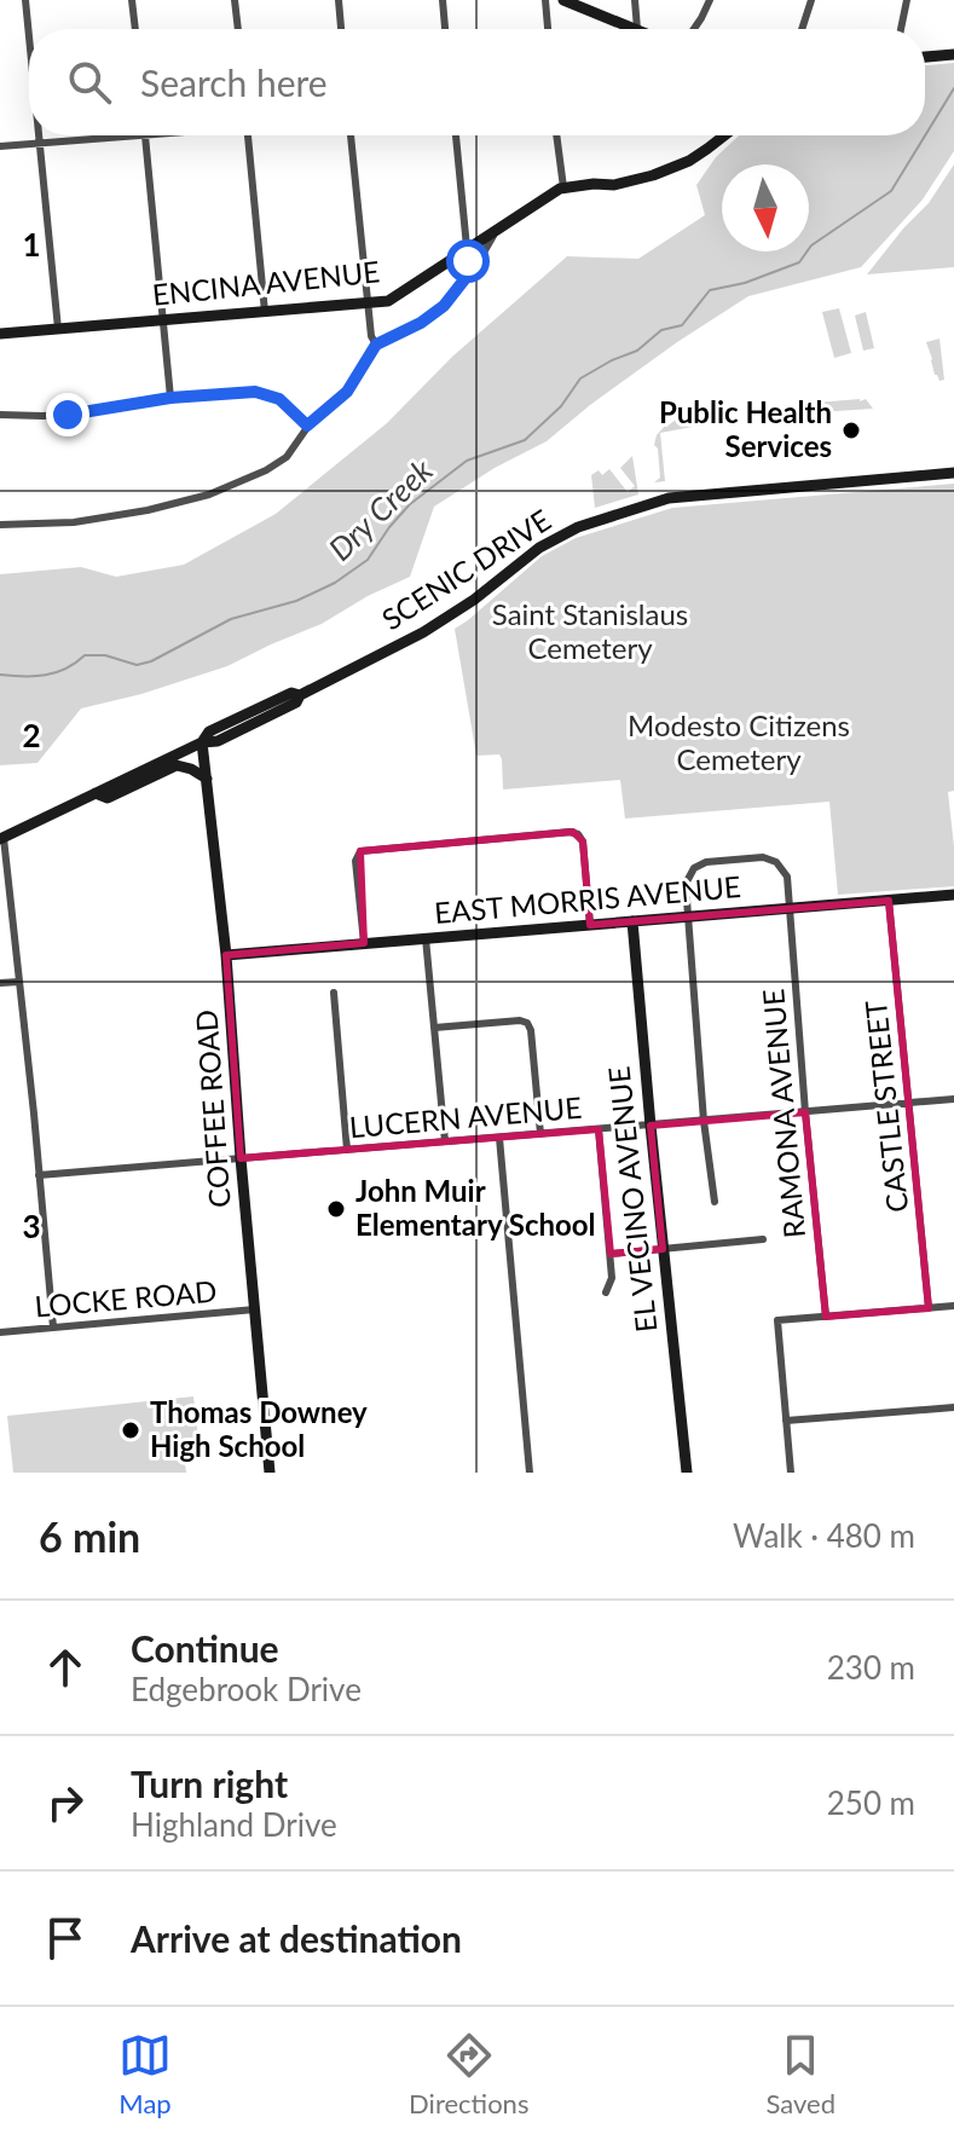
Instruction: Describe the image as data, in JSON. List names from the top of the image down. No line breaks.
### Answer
{"streets":{"street":["ENCINA AVENUE","SCENIC DRIVE","EAST MORRIS AVENUE","CASTLE STREET","COFFEE ROAD","RAMONA AVENUE","LUCERN AVENUE","EL VECINO AVENUE","LOCKE ROAD"]},"crossings":[["SCENIC DRIVE","COFFEE ROAD"],["EAST MORRIS AVENUE","CASTLE STREET"],["EAST MORRIS AVENUE","COFFEE ROAD"],["EAST MORRIS AVENUE","RAMONA AVENUE"],["EAST MORRIS AVENUE","EL VECINO AVENUE"],["CASTLE STREET","LUCERN AVENUE"],["COFFEE ROAD","LUCERN AVENUE"],["COFFEE ROAD","LOCKE ROAD"],["RAMONA AVENUE","LUCERN AVENUE"],["LUCERN AVENUE","EL VECINO AVENUE"]],"water":["Dry Creek"],"parks":["Saint Stanislaus Cemetery","Modesto Citizens Cemetery"],"places":["Public Health Services","John Muir Elementary School","Thomas Downey High School"],"north":"bottom","page":{"search":"Search here","heading":["6 min","Walk · 480 m"],"list":[["Continue","Edgebrook Drive","230 m"],["Turn right","Highland Drive","250 m"],"Arrive at destination"],"nav":["Map","Directions","Saved"]},"grid":{"rows":["1","2","3"]}}
